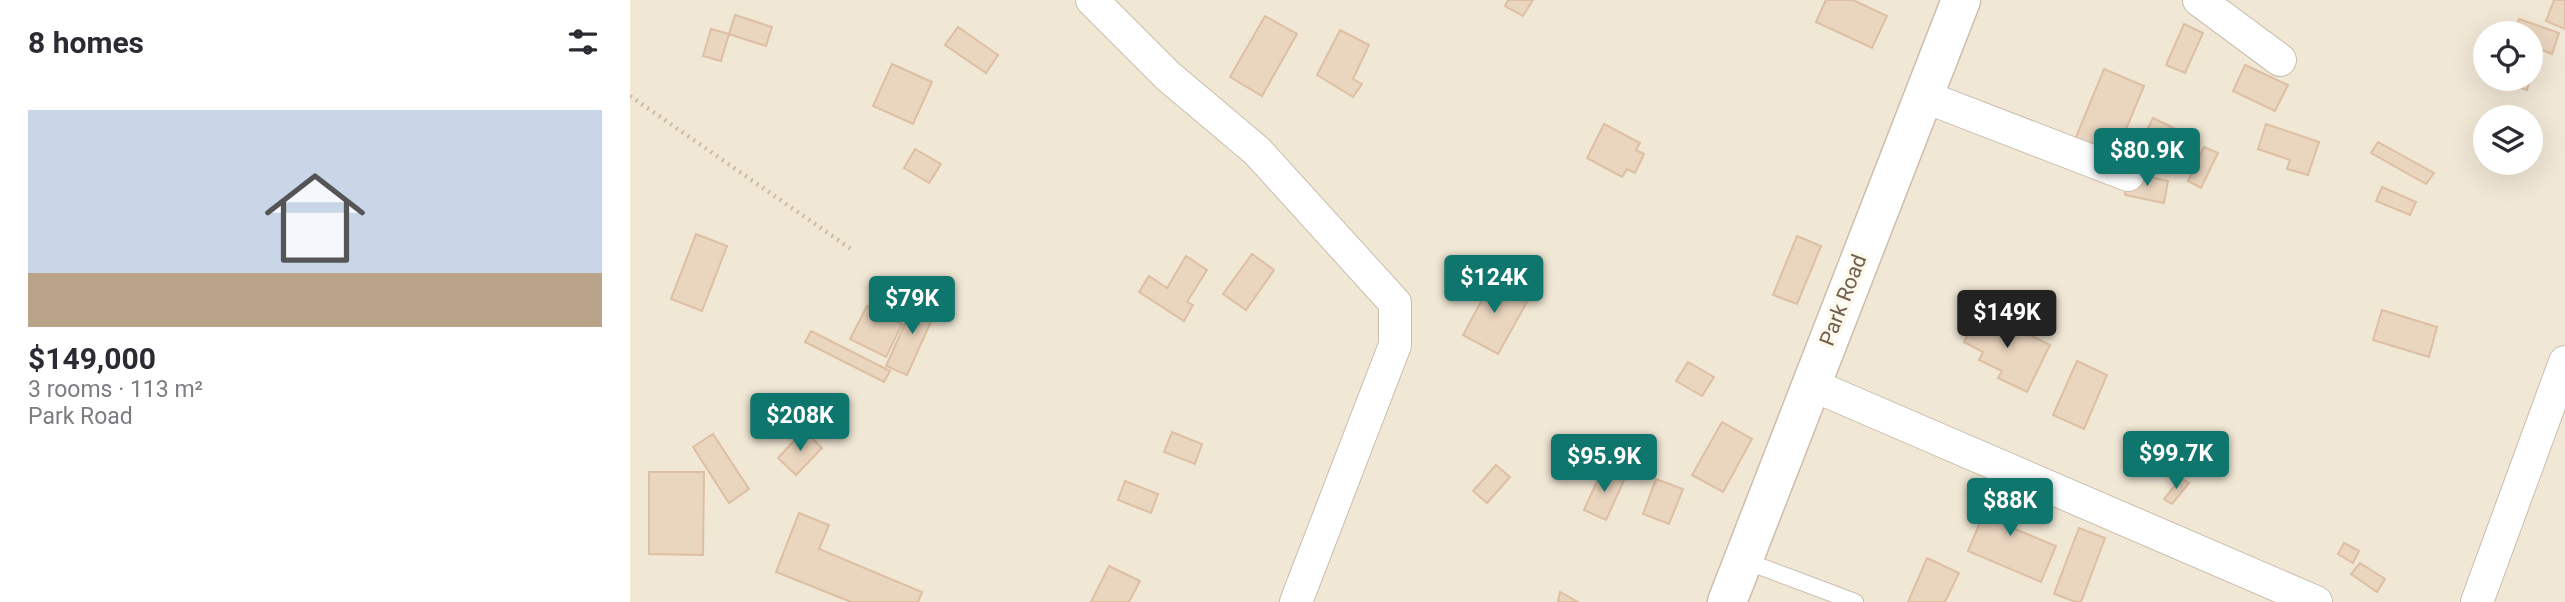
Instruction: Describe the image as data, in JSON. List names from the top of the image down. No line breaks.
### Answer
{"streets":{"street":["Park Road"]},"page":{"heading":"8 homes","list":[{"name":"$149,000","note":"3 rooms · 113 m² · Park Road"}],"price":["$80.9K","$124K","$79K","$149K","$208K","$99.7K","$95.9K","$88K"]}}
